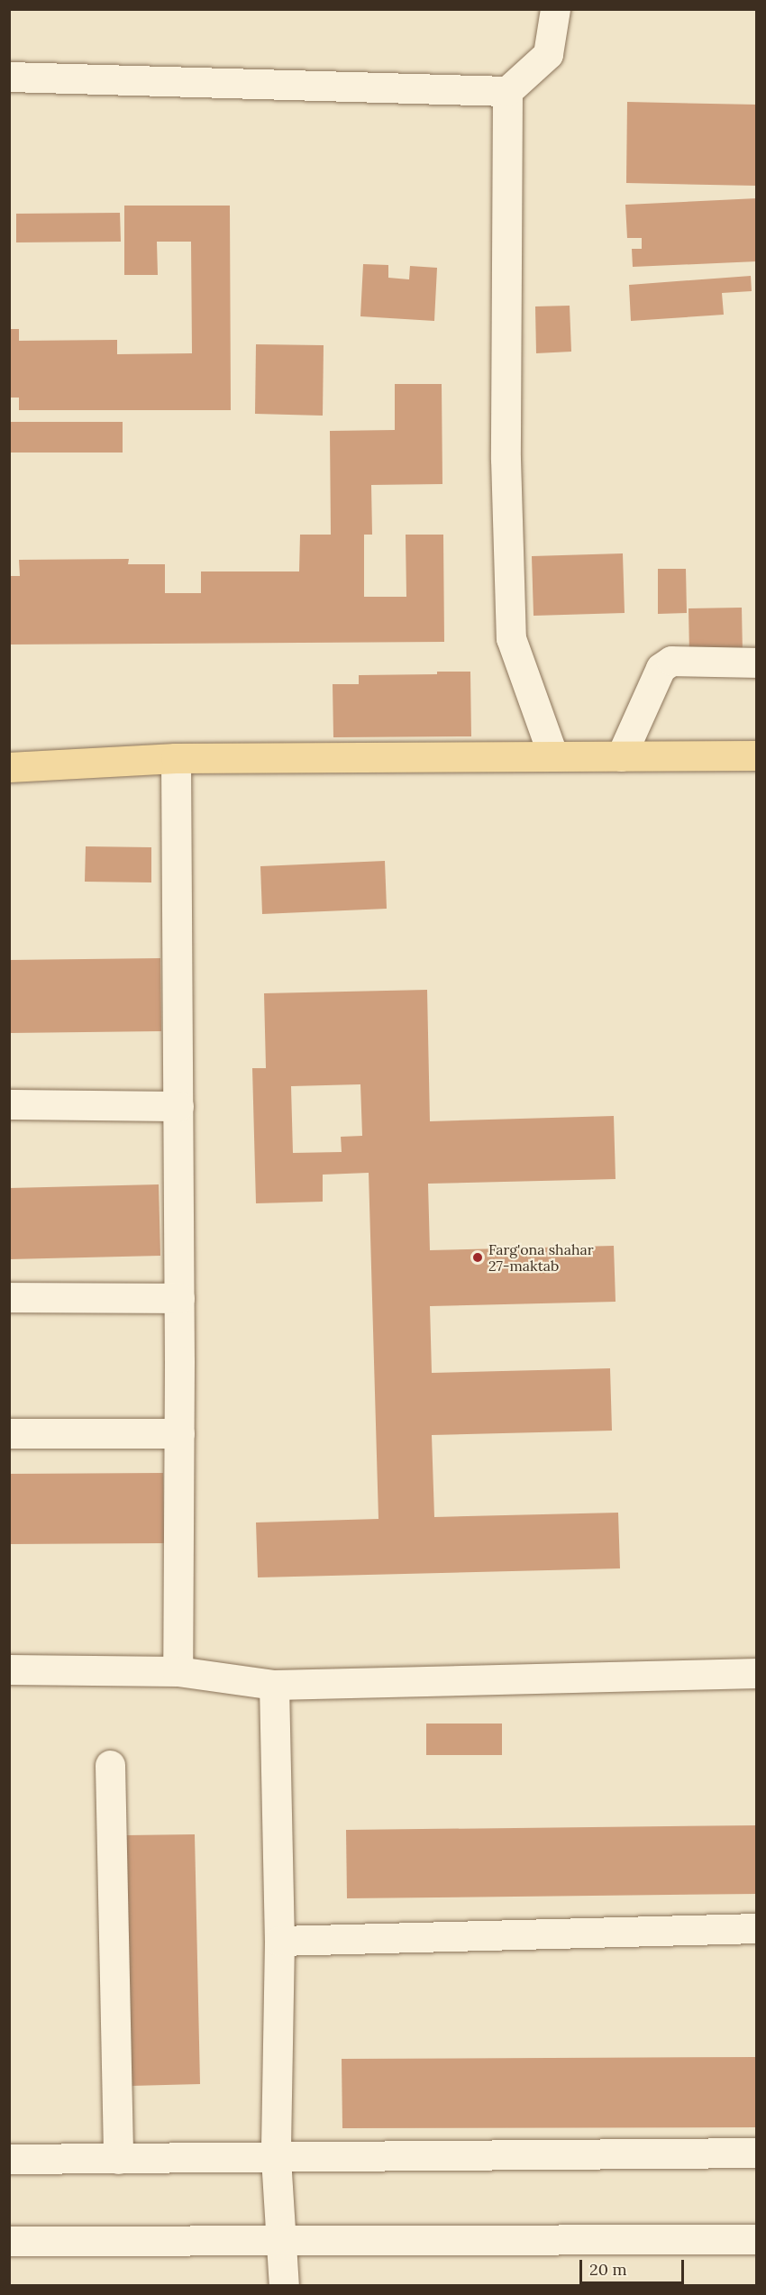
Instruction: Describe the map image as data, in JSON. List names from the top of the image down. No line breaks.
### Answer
{"places":["Farg'ona shahar 27-maktab"],"scale_bar":"20 m"}
